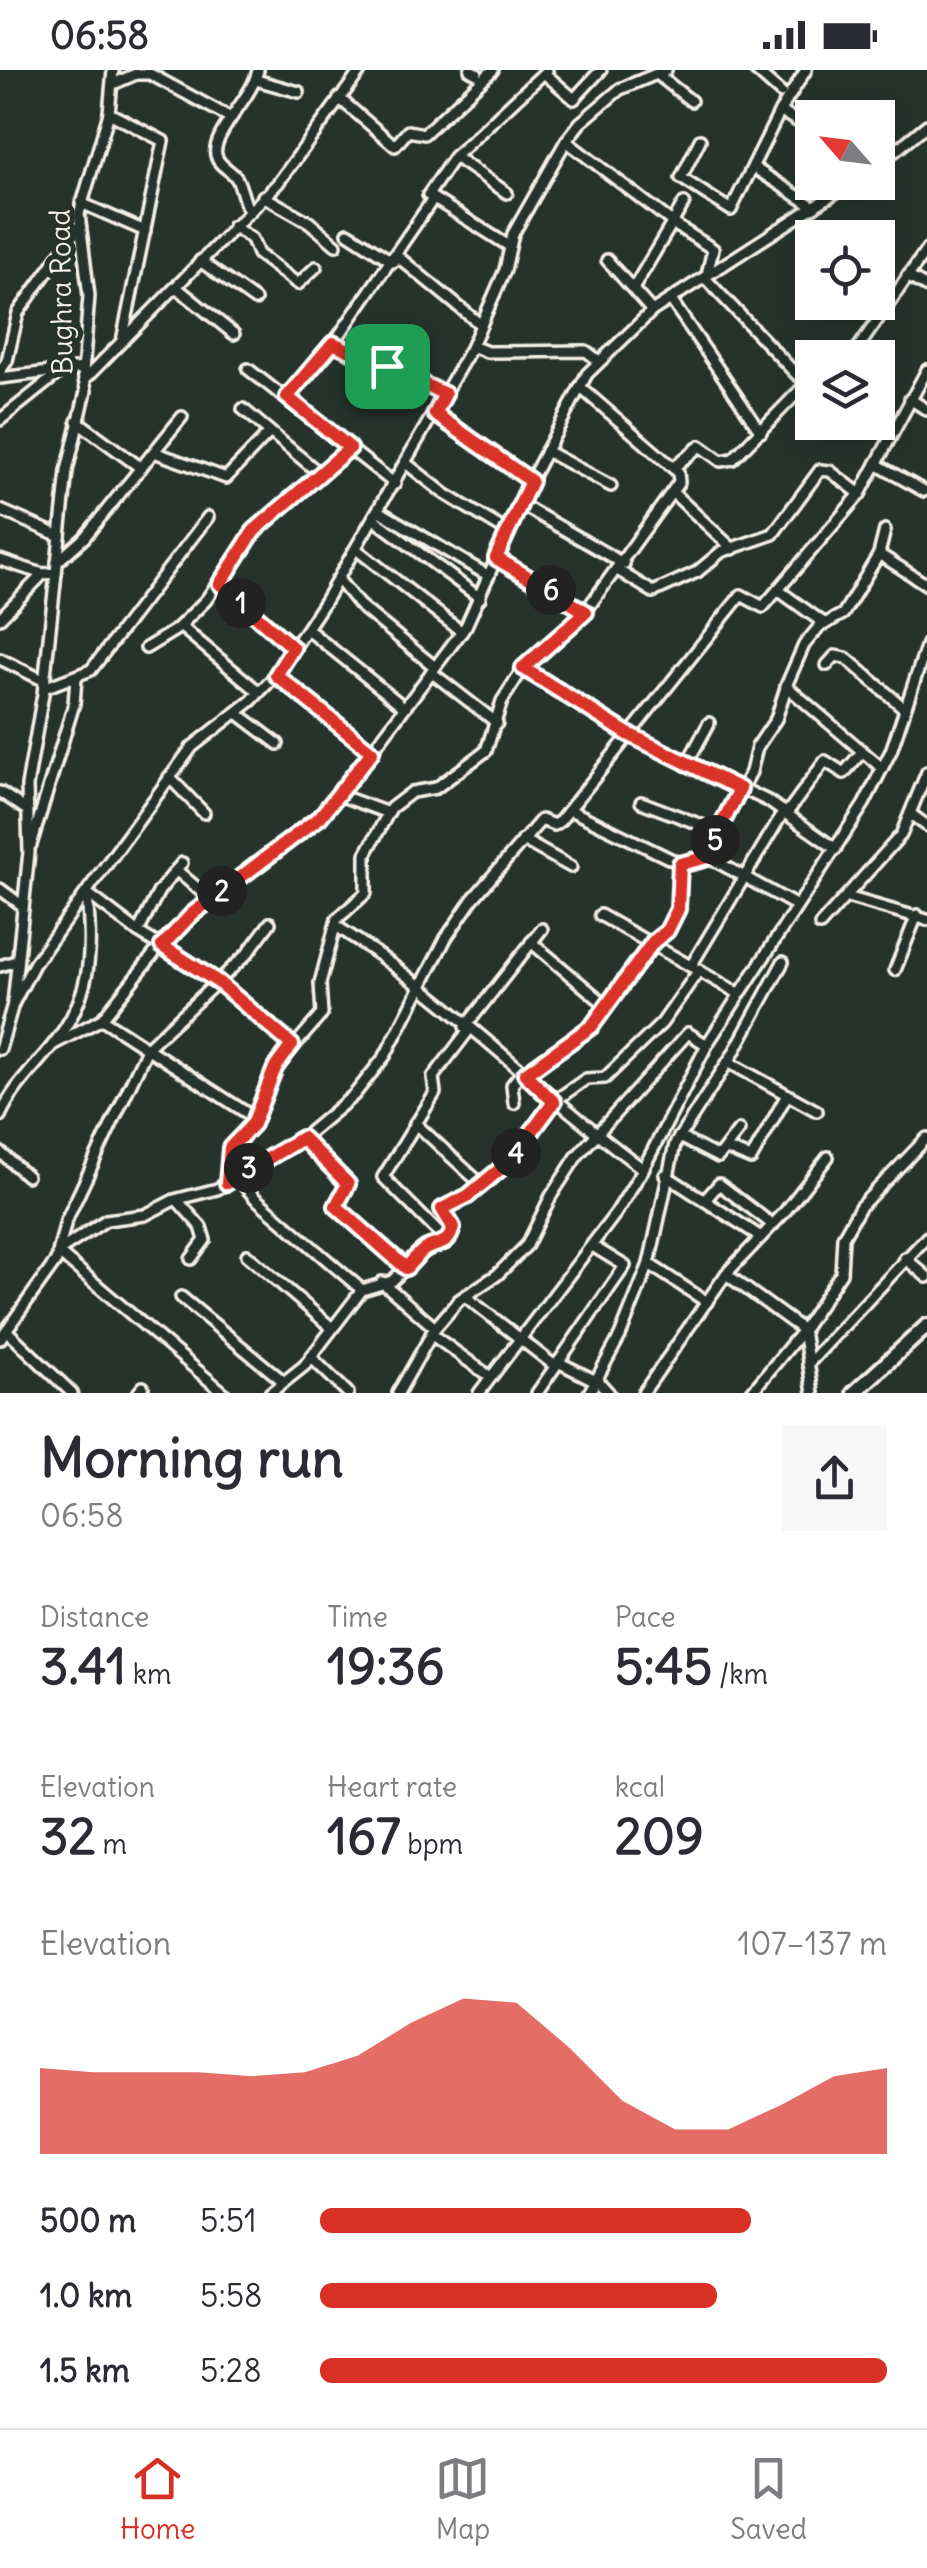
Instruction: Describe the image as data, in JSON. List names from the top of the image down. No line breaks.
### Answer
{"streets":{"street":["Bughra Road"]},"north":"top left","page":{"status":"06:58","pins":["6","1","5","2","4","3"],"heading":["Morning run","06:58"],"stats":[["Distance","3.41 km"],["Time","19:36"],["Pace","5:45 /km"],["Elevation","32 m"],["Heart rate","167 bpm"],["kcal","209"]],"chart":["Elevation","107–137 m"],"list":[{"name":"500 m","note":"5:51"},{"name":"1.0 km","note":"5:58"},{"name":"1.5 km","note":"5:28"}],"tabs":["Home","Map","Saved"]}}
